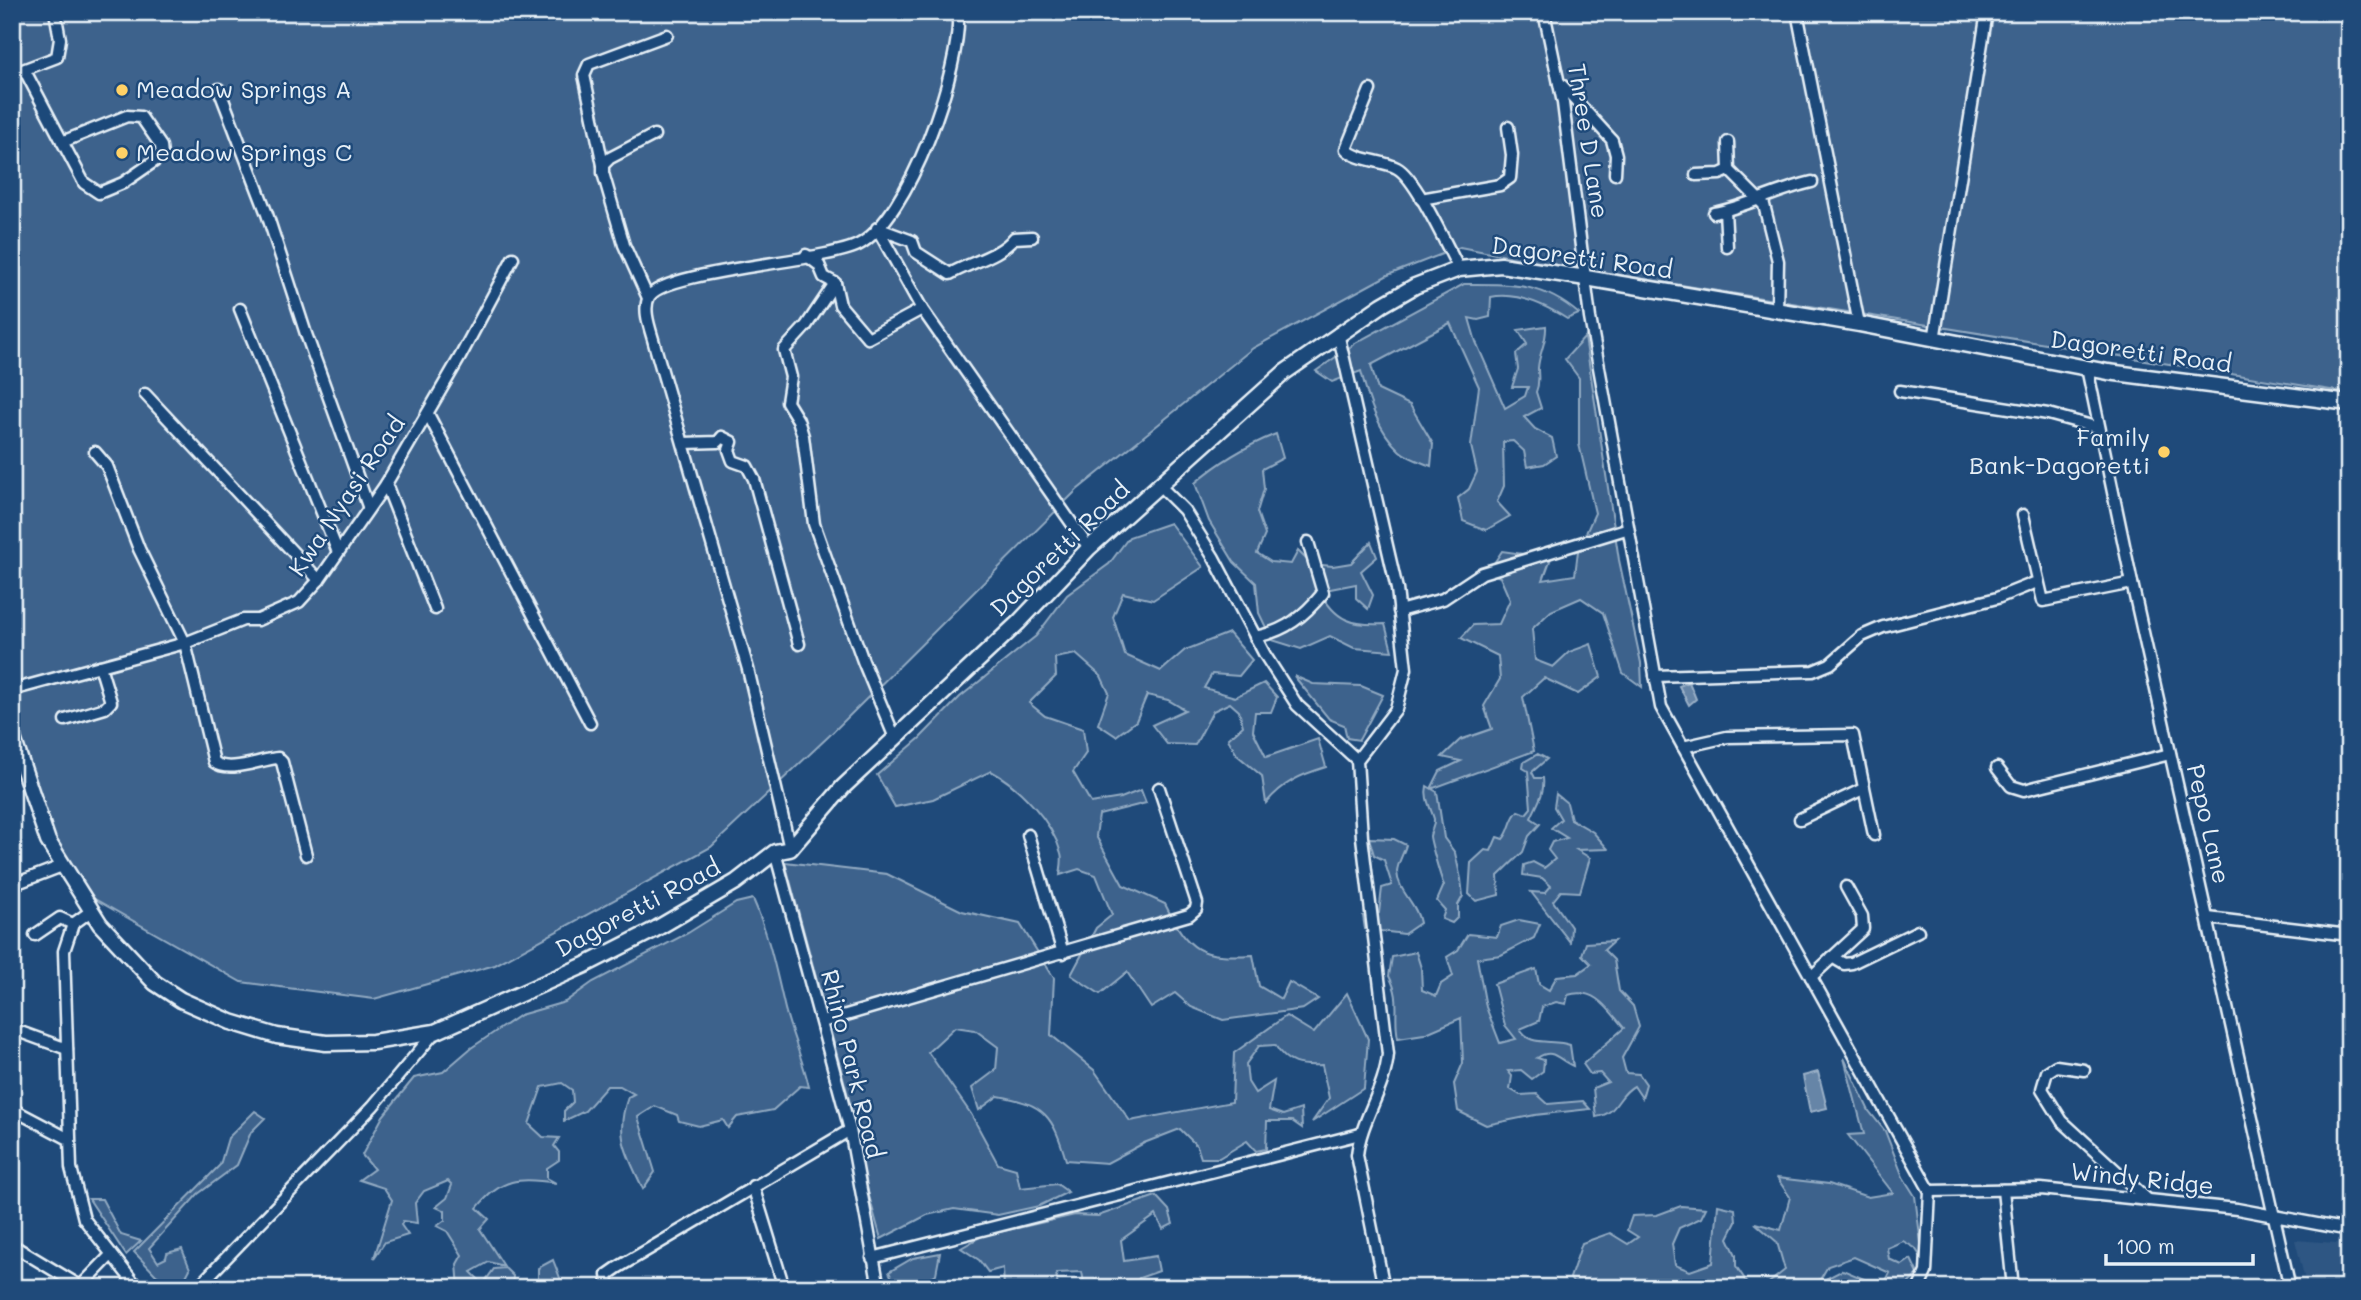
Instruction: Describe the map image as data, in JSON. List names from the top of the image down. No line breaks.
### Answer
{"streets":{"main road":["Dagoretti Road"],"street":["Three D Lane","Kwa Nyasi Road","Pepo Lane","Rhino Park Road","Windy Ridge"]},"crossings":[["Three D Lane","Dagoretti Road"],["Three D Lane","Windy Ridge"],["Dagoretti Road","Pepo Lane"],["Dagoretti Road","Rhino Park Road"],["Pepo Lane","Windy Ridge"]],"places":["Meadow Springs A","Meadow Springs C","Family Bank-Dagoretti"],"scale_bar":"100 m"}
